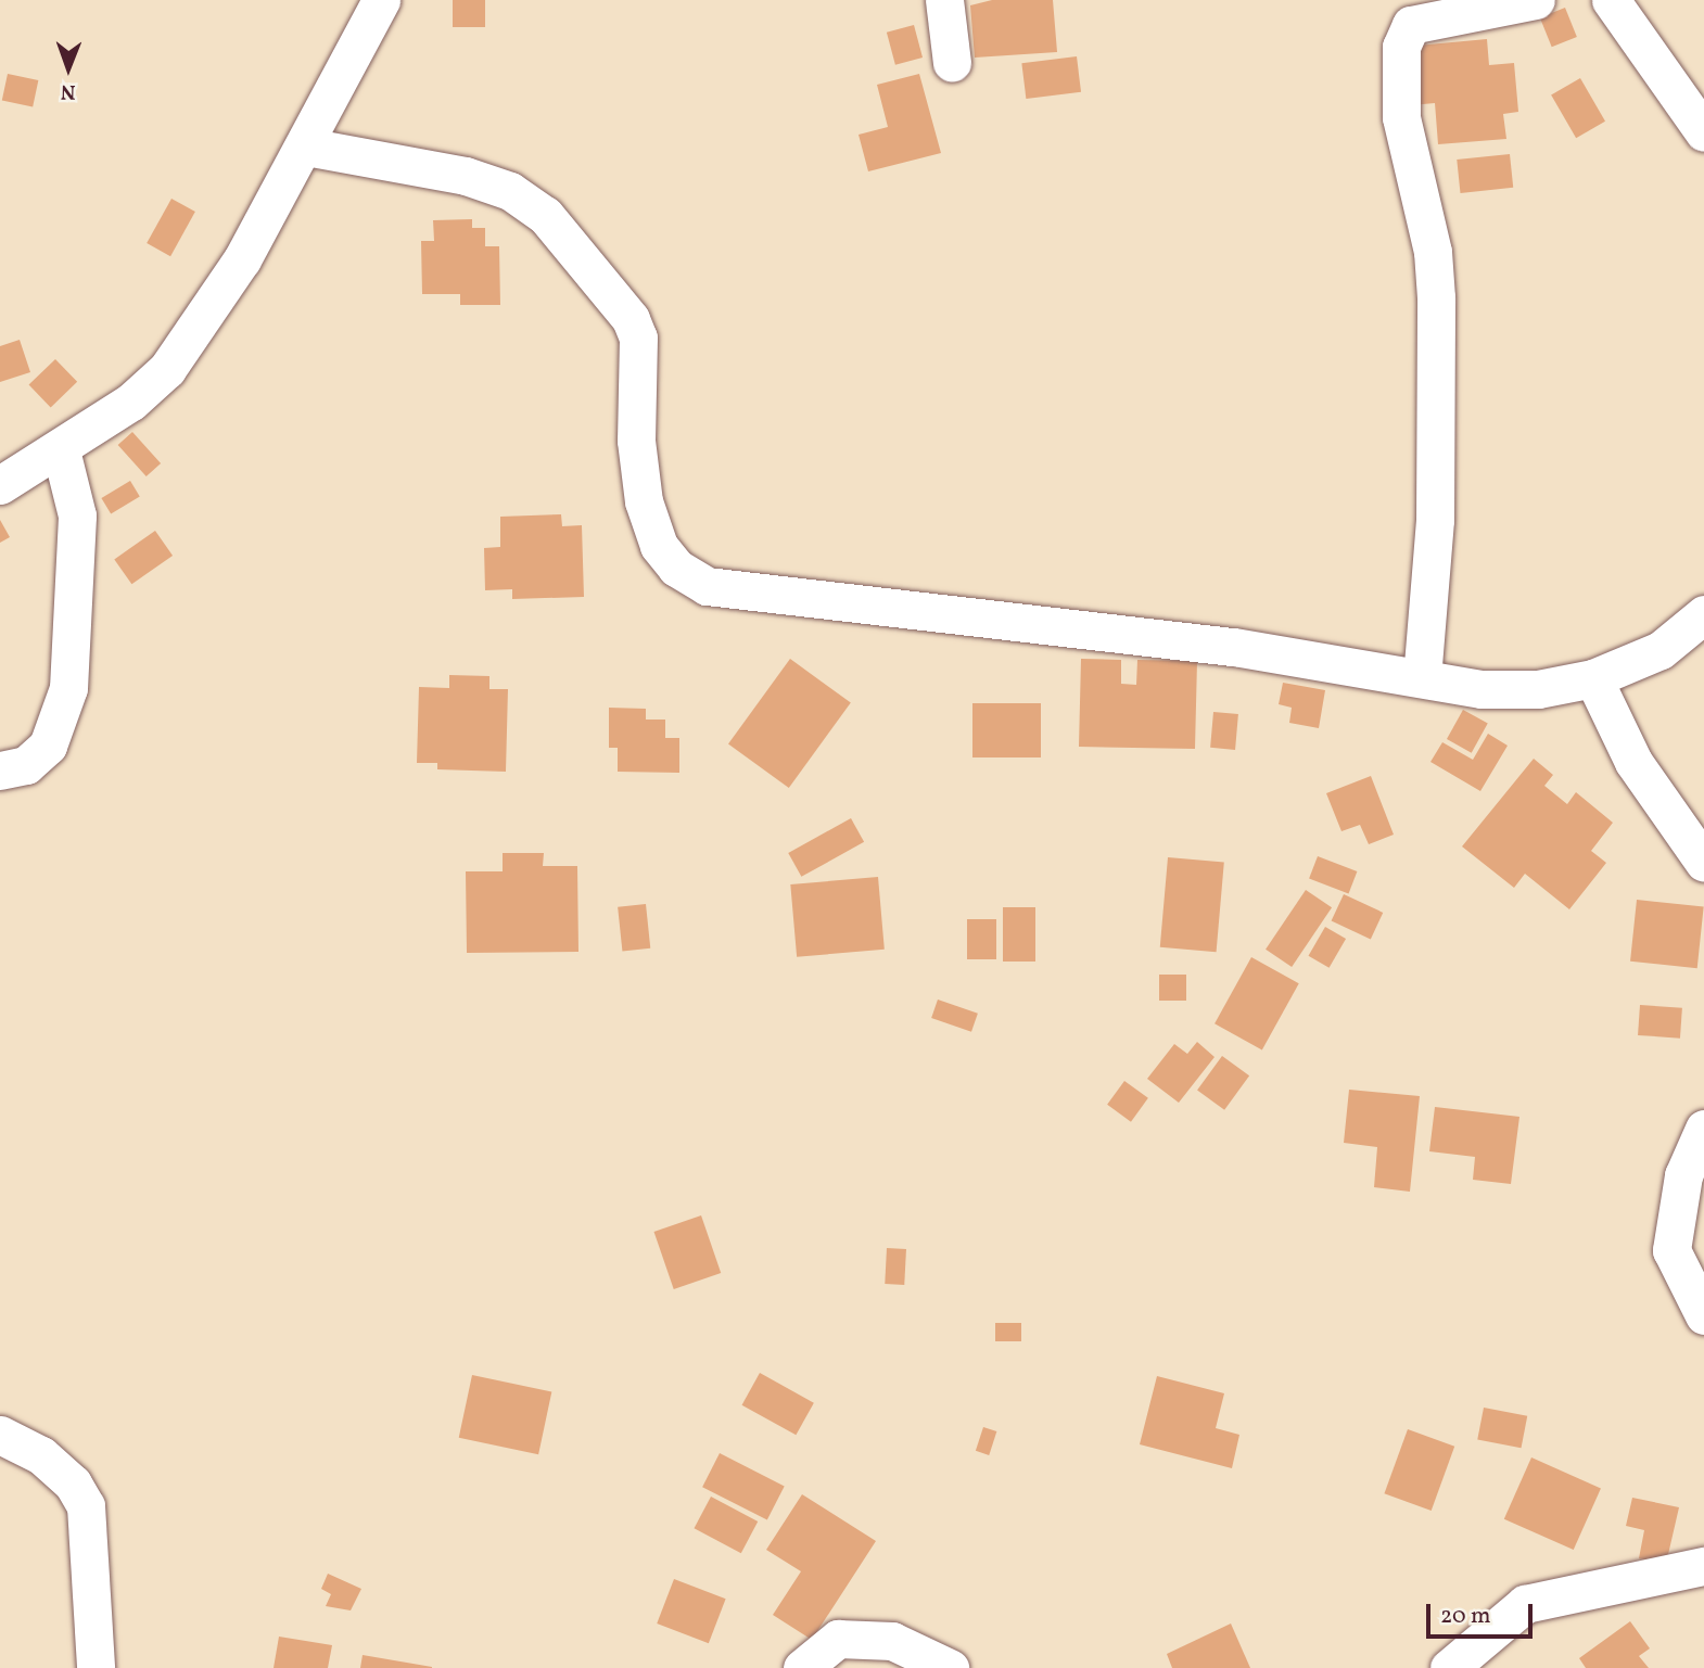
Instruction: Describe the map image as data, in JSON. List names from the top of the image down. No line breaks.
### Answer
{"scale_bar":"20 m","north":"bottom"}
